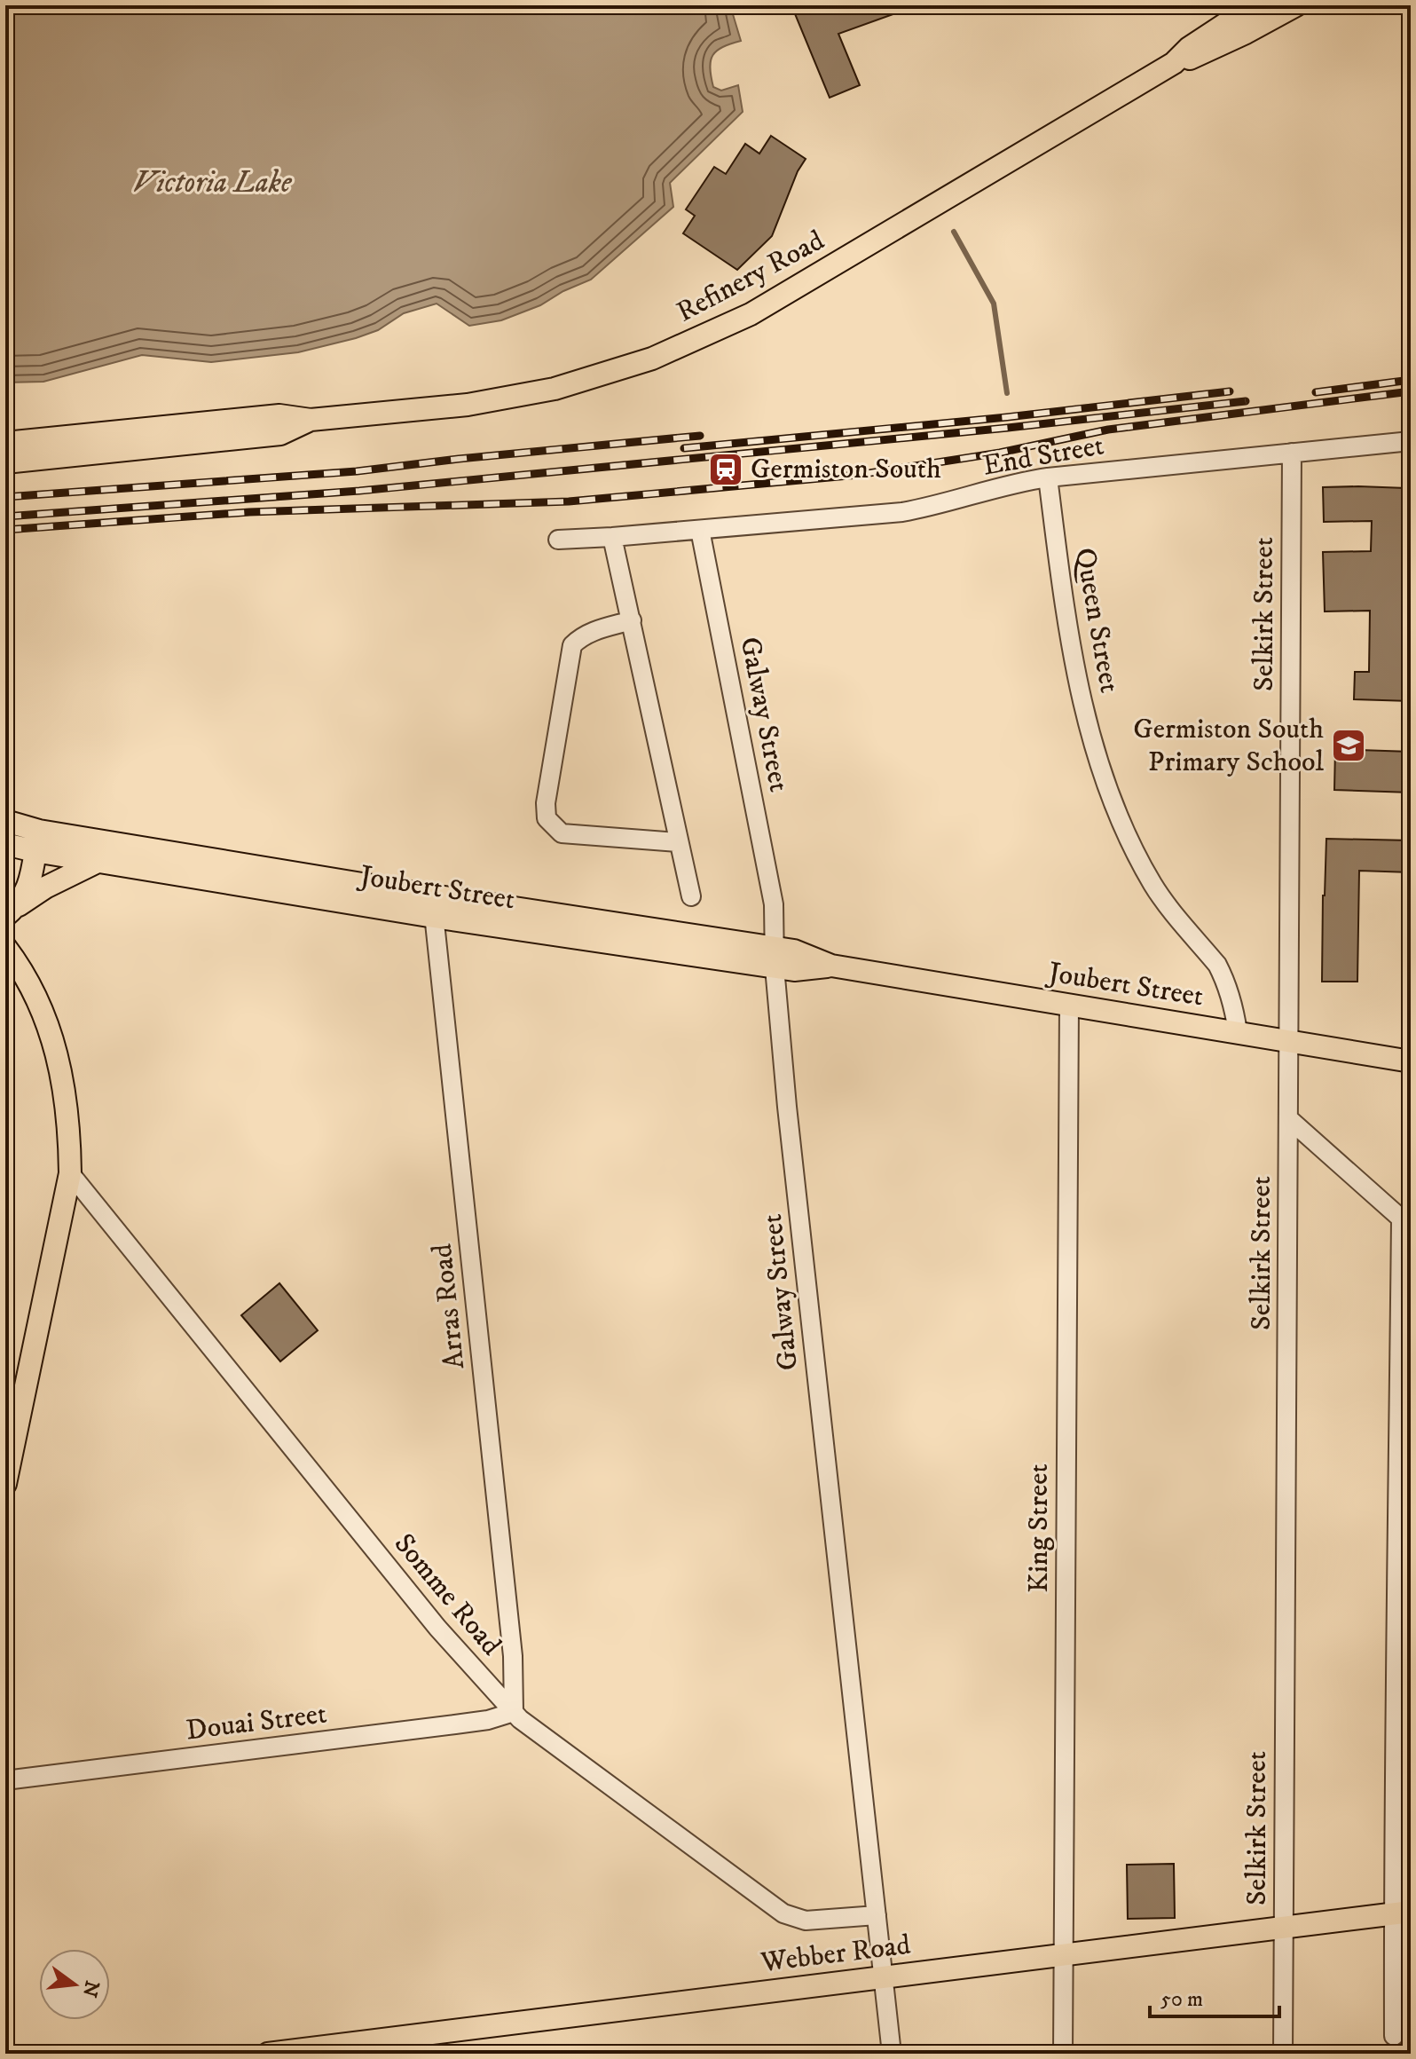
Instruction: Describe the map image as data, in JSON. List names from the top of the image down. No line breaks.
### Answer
{"streets":{"main road":["Refinery Road","Joubert Street","Webber Road"],"street":["End Street","Selkirk Street","Queen Street","Galway Street","Arras Road","King Street","Somme Road","Douai Street"]},"crossings":[["End Street","Selkirk Street"],["End Street","Queen Street"],["End Street","Galway Street"],["Selkirk Street","Joubert Street"],["Selkirk Street","Webber Road"],["Queen Street","Joubert Street"],["Galway Street","Joubert Street"],["Galway Street","Somme Road"],["Galway Street","Webber Road"],["Joubert Street","Arras Road"],["Joubert Street","King Street"],["Arras Road","Somme Road"],["Arras Road","Douai Street"],["King Street","Webber Road"],["Somme Road","Douai Street"]],"water":["Victoria Lake"],"places":{"station":["Germiston South"],"school or university":["Germiston South Primary School"]},"scale_bar":"50 m","north":"right"}
